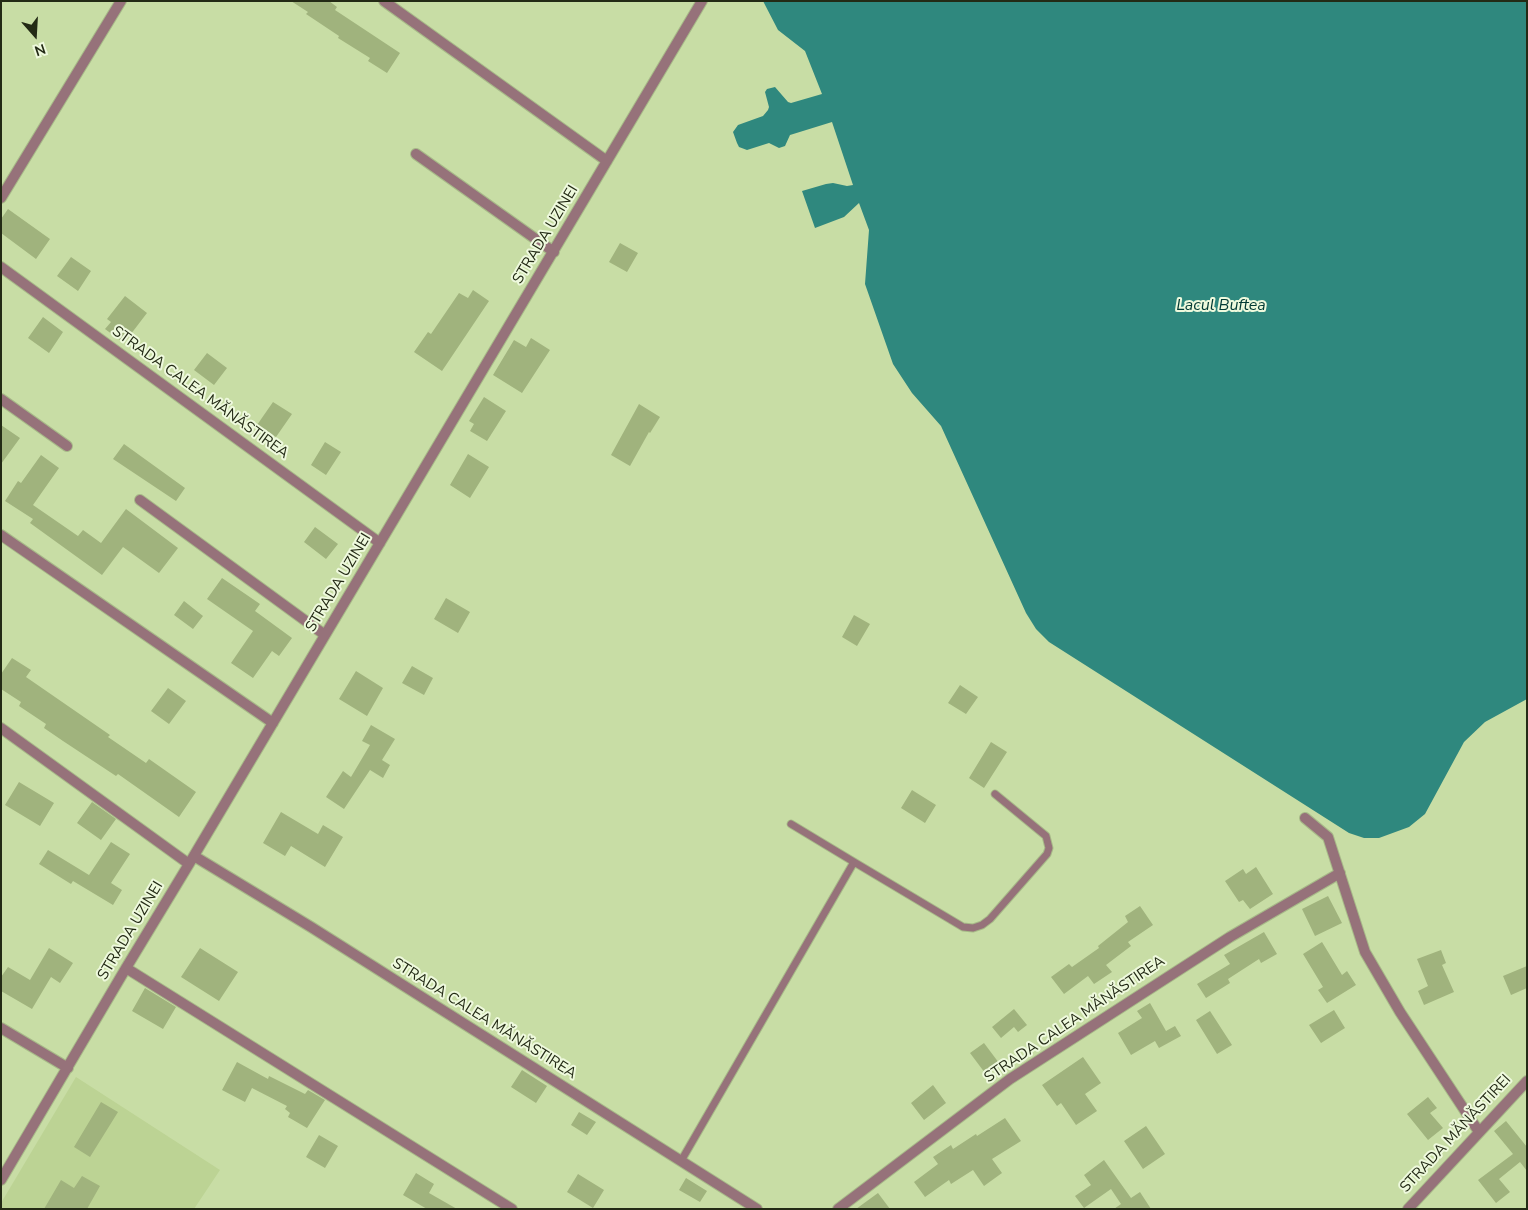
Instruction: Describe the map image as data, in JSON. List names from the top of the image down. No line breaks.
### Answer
{"streets":{"street":["STRADA UZINEI","STRADA CALEA MĂNĂSTIREA","STRADA MĂNĂSTIREI"]},"crossings":[["STRADA UZINEI","STRADA CALEA MĂNĂSTIREA"]],"water":["Lacul Buftea"],"north":"bottom"}
